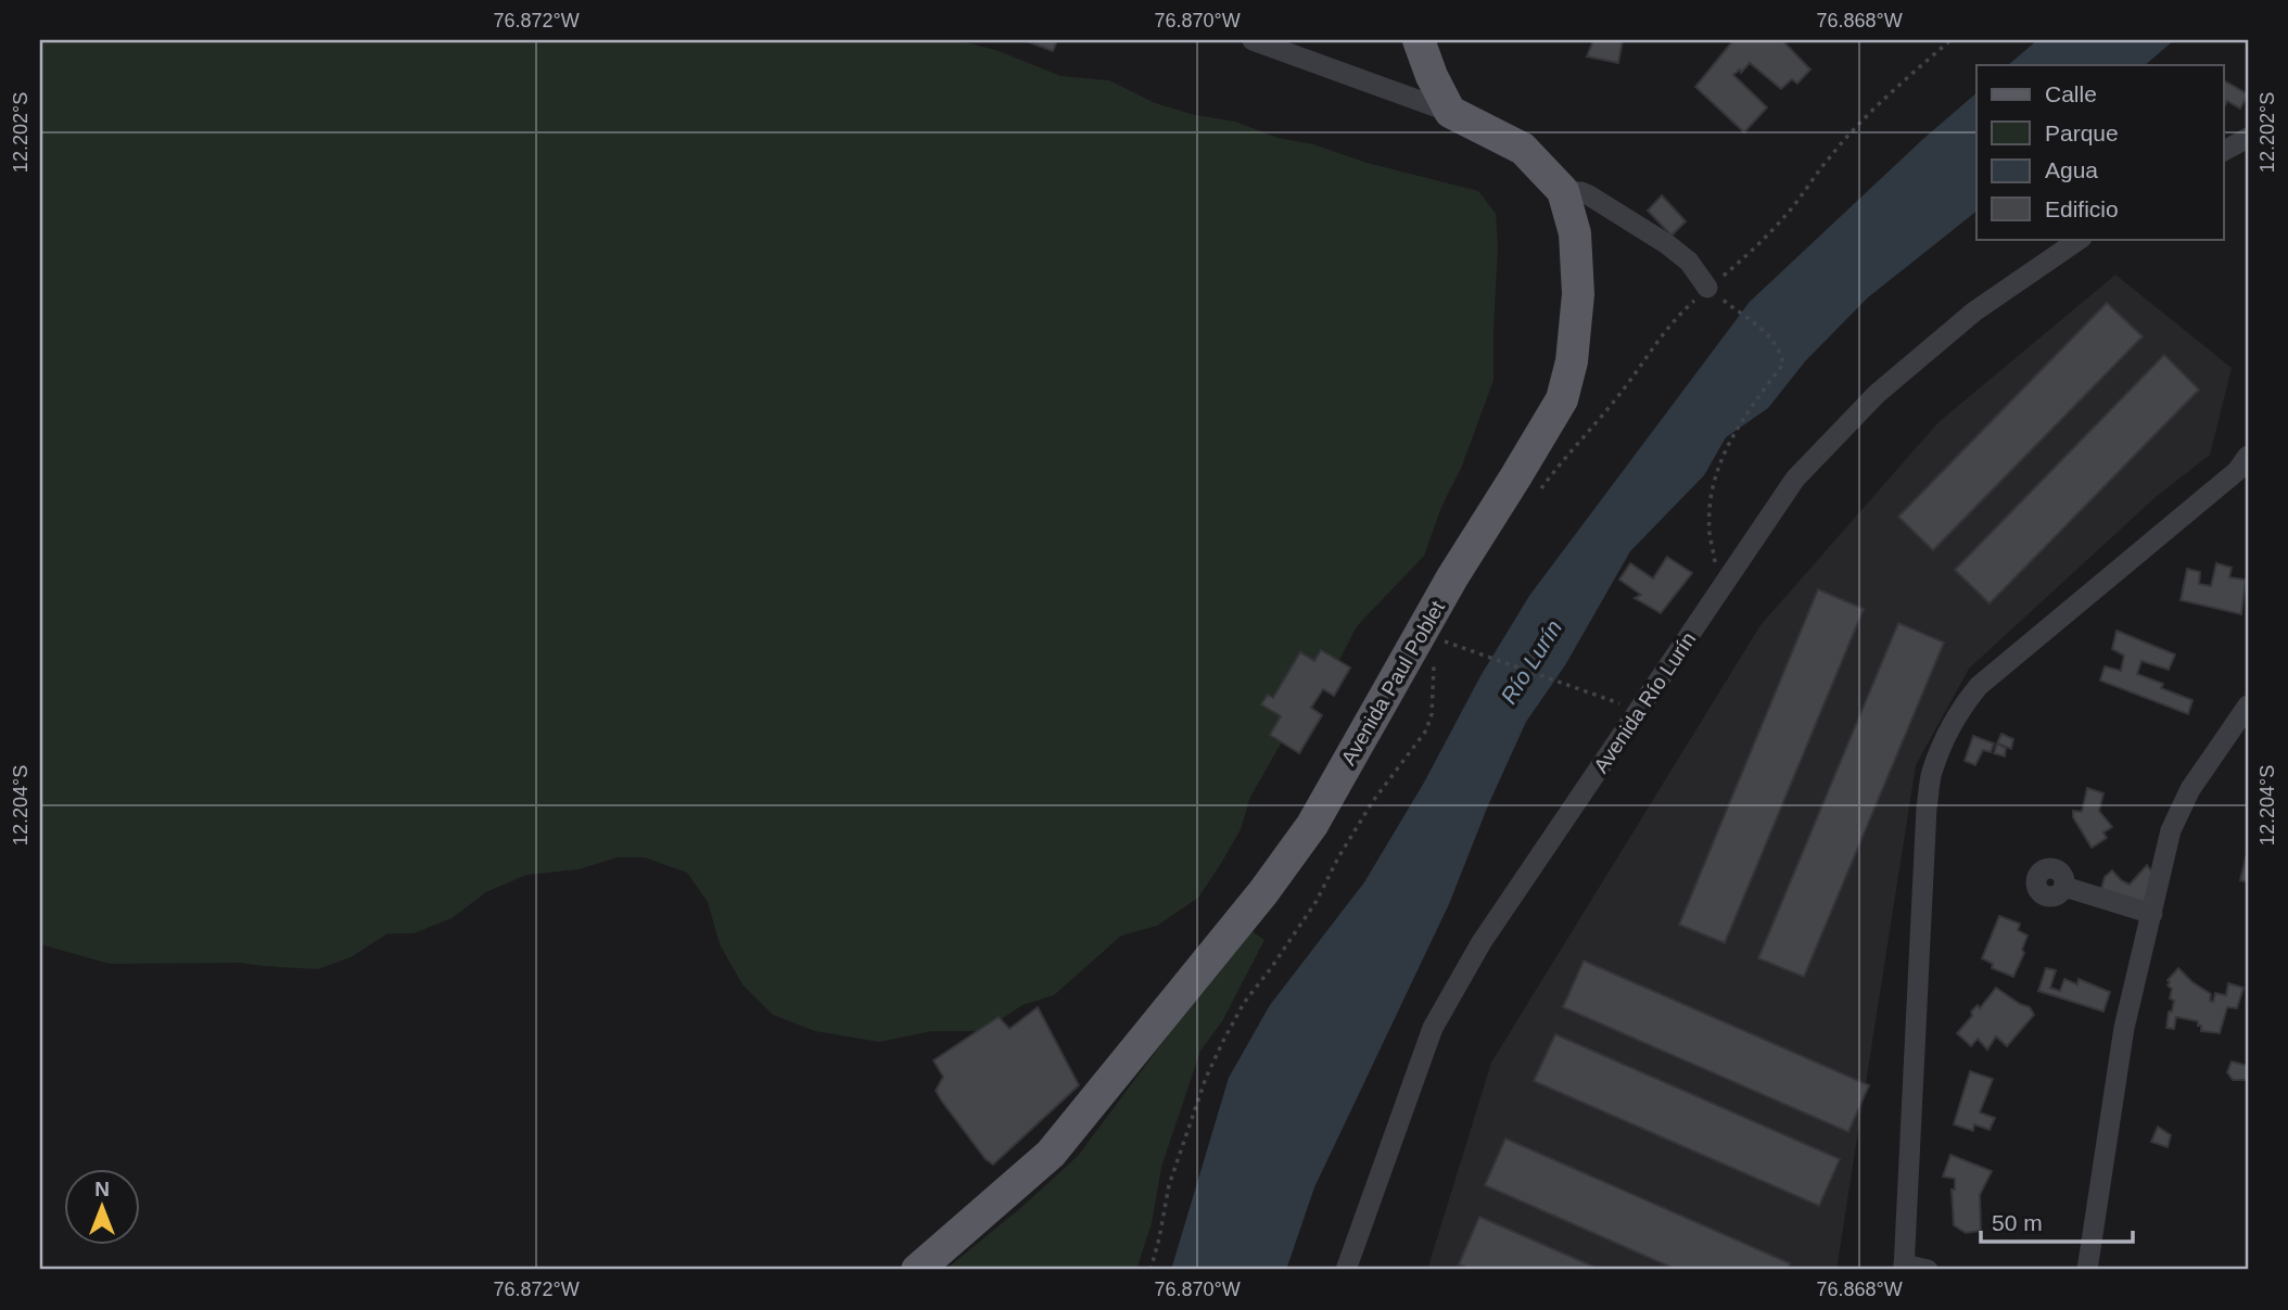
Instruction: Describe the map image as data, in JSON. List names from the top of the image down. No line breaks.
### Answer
{"streets":{"main road":["Avenida Paul Poblet"],"street":["Avenida Río Lurín"]},"water":["Río Lurín"],"legend":["Calle","Parque","Agua","Edificio"],"scale_bar":"50 m","north":"top","coordinates":["76.872°W","76.870°W","76.868°W","12.202°S","12.204°S"]}
